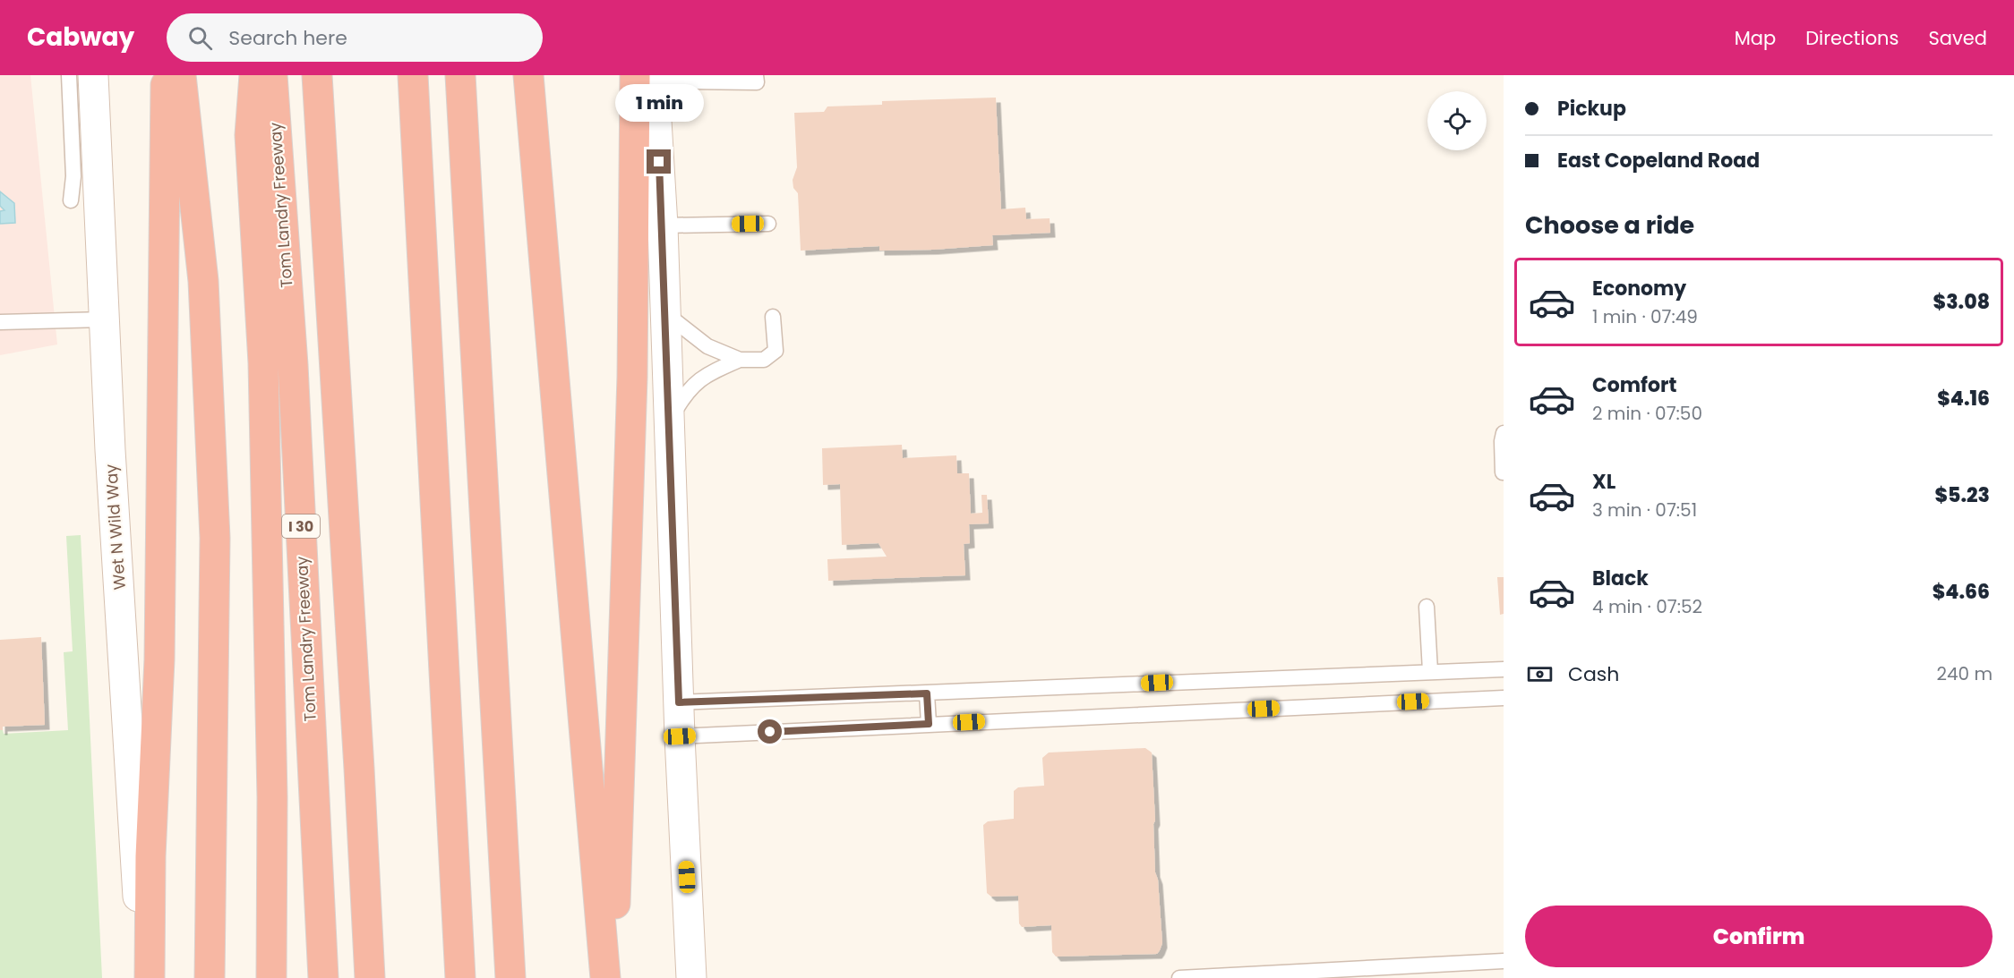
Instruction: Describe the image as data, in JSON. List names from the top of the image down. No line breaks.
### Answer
{"streets":{"highway":["Tom Landry Freeway","I 30"],"main road":["Wet N Wild Way"]},"page":{"header":"Cabway","search":"Search here","nav":["Map","Directions","Saved"],"banner":["Pickup","East Copeland Road"],"bubble":"1 min","heading":"Choose a ride","list":[{"name":"Economy","note":"1 min · 07:49","value":"$3.08"},{"name":"Comfort","note":"2 min · 07:50","value":"$4.16"},{"name":"XL","note":"3 min · 07:51","value":"$5.23"},{"name":"Black","note":"4 min · 07:52","value":"$4.66"}],"pay":["Cash","240 m"],"buttons":"Confirm"}}
